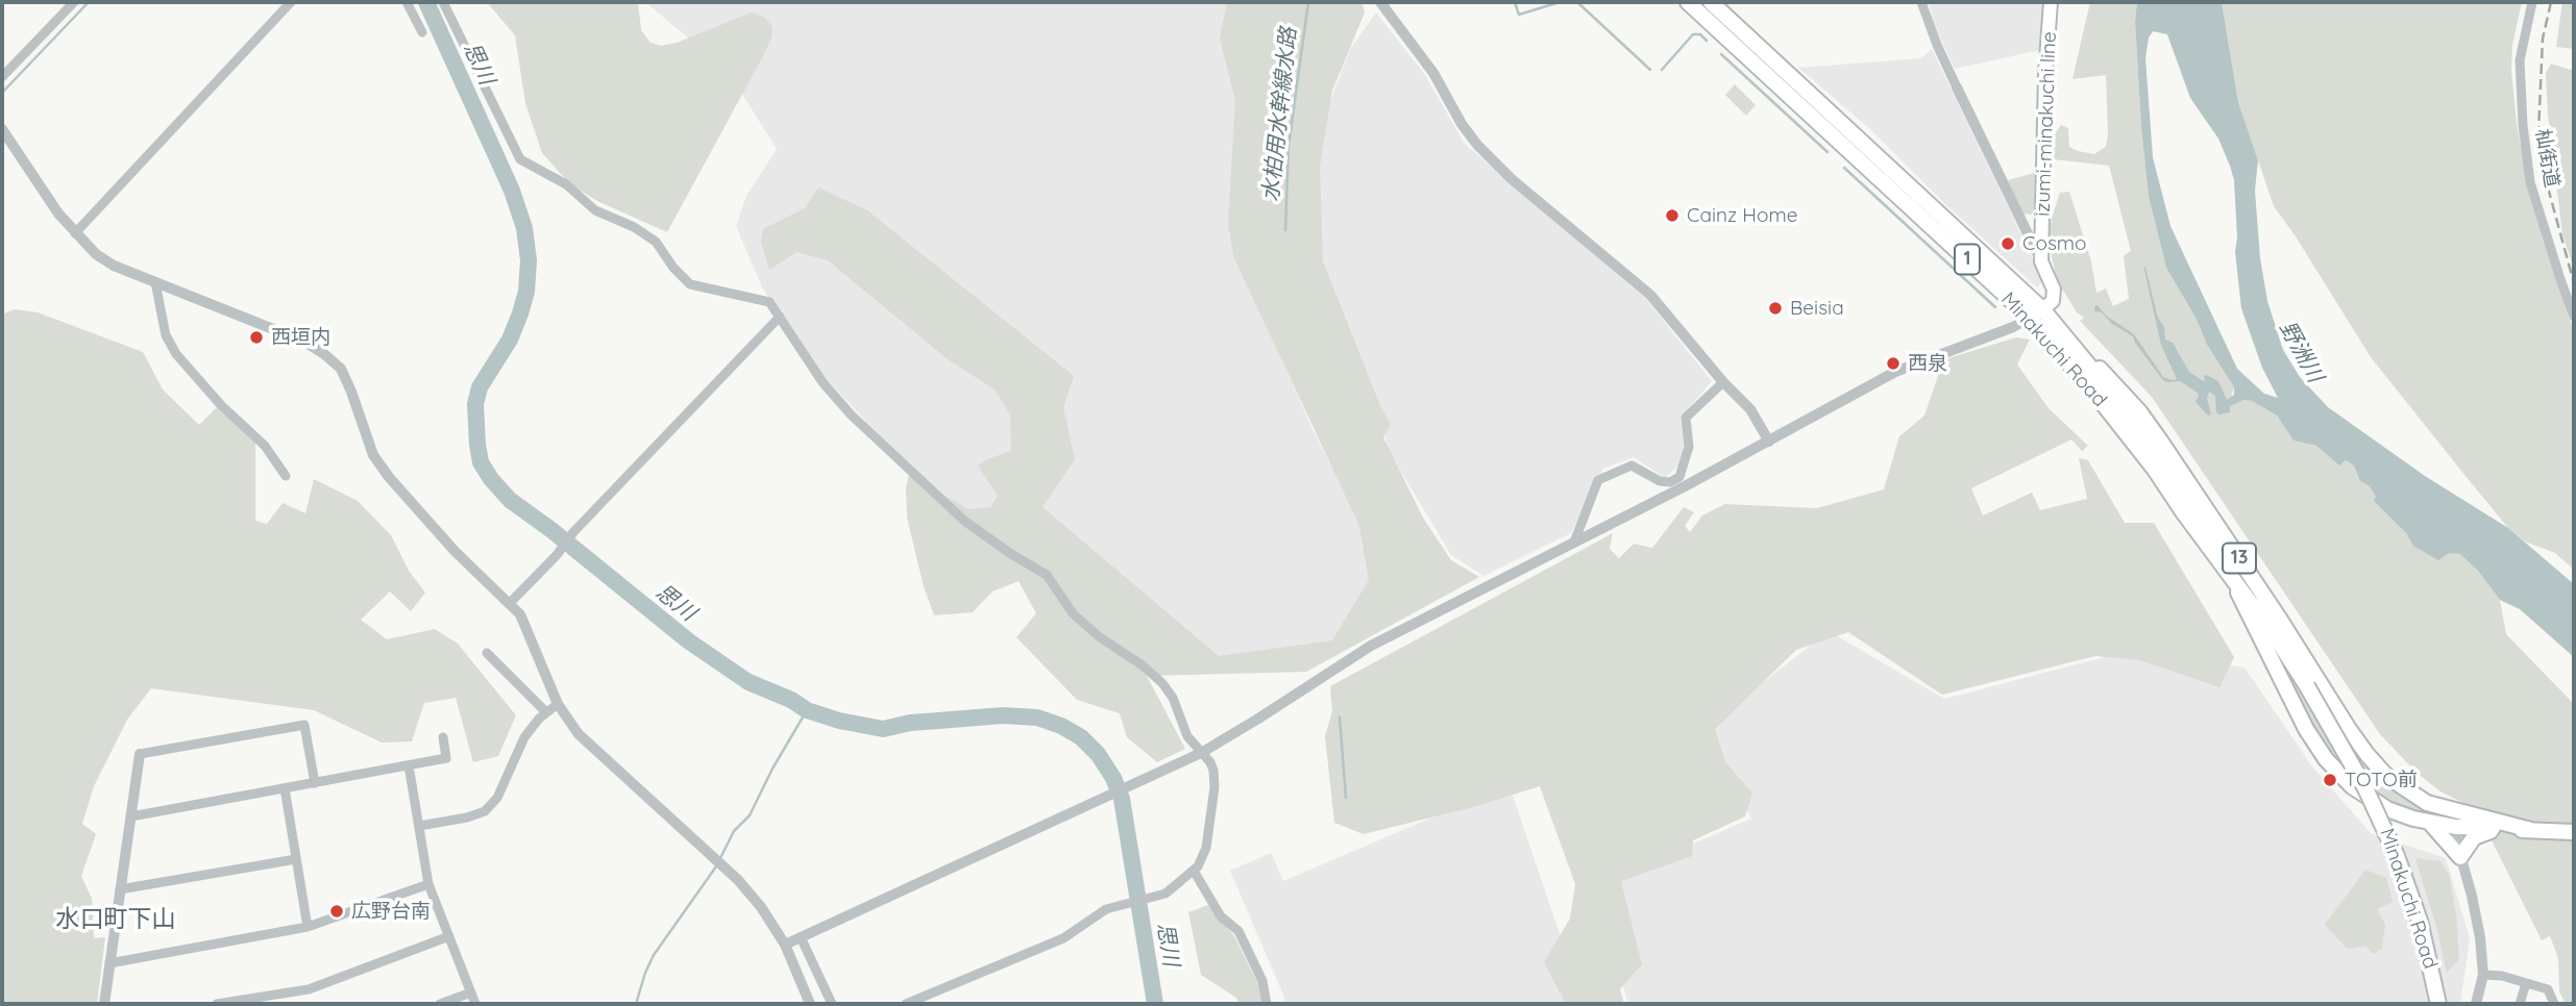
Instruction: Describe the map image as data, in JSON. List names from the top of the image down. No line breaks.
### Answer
{"streets":{"main road":["izumi-minakuchi line","1","Minakuchi Road","13"],"street":["杣街道"]},"crossings":[["izumi-minakuchi line","Minakuchi Road"],["Minakuchi Road","13"]],"districts":["水口町下山"],"water":["思川","水柏用水幹線水路","野洲川"],"places":["Cainz Home","Cosmo","Beisia","西垣内","西泉","TOTO前","広野台南"]}
